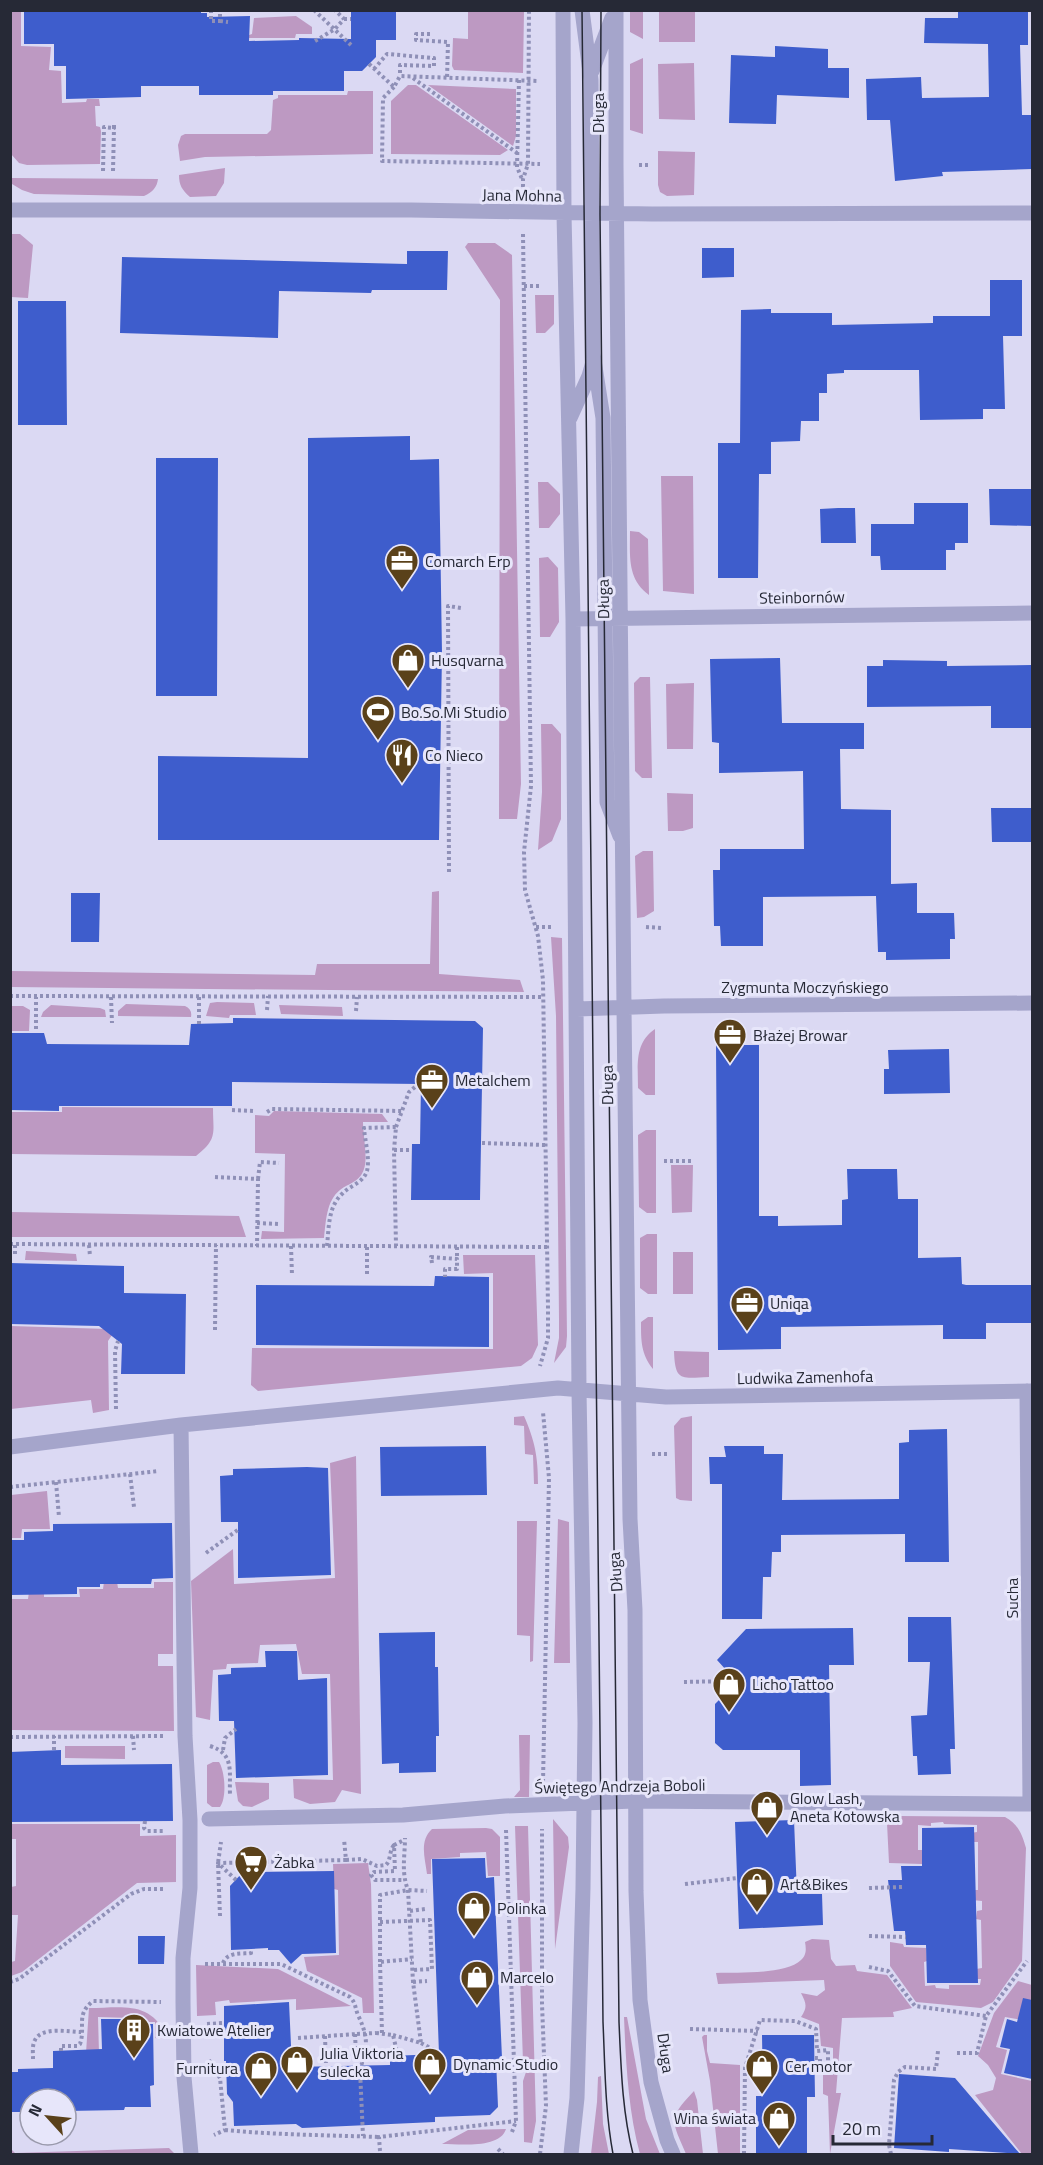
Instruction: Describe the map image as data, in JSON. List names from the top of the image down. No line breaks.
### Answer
{"streets":{"street":["Długa","Jana Mohna","Steinbornów","Zygmunta Moczyńskiego","Ludwika Zamenhofa","Sucha","Świętego Andrzeja Boboli"]},"crossings":[["Długa","Jana Mohna"],["Długa","Steinbornów"],["Długa","Zygmunta Moczyńskiego"],["Długa","Ludwika Zamenhofa"],["Długa","Świętego Andrzeja Boboli"],["Ludwika Zamenhofa","Sucha"],["Sucha","Świętego Andrzeja Boboli"]],"places":{"office":["Comarch Erp","Błażej Browar","Metalchem","Uniqa"],"shop":["Husqvarna","Licho Tattoo","Glow Lash, Aneta Kotowska","Art&Bikes","Polinka","Marcelo","Julia Viktoria sulecka","Dynamic Studio","Cer motor","Furnitura","Wina świata"],"sports":["Bo.So.Mi Studio"],"restaurant":["Co Nieco"],"supermarket":["Żabka"],"building":["Kwiatowe Atelier"]},"scale_bar":"20 m","north":"top left"}
